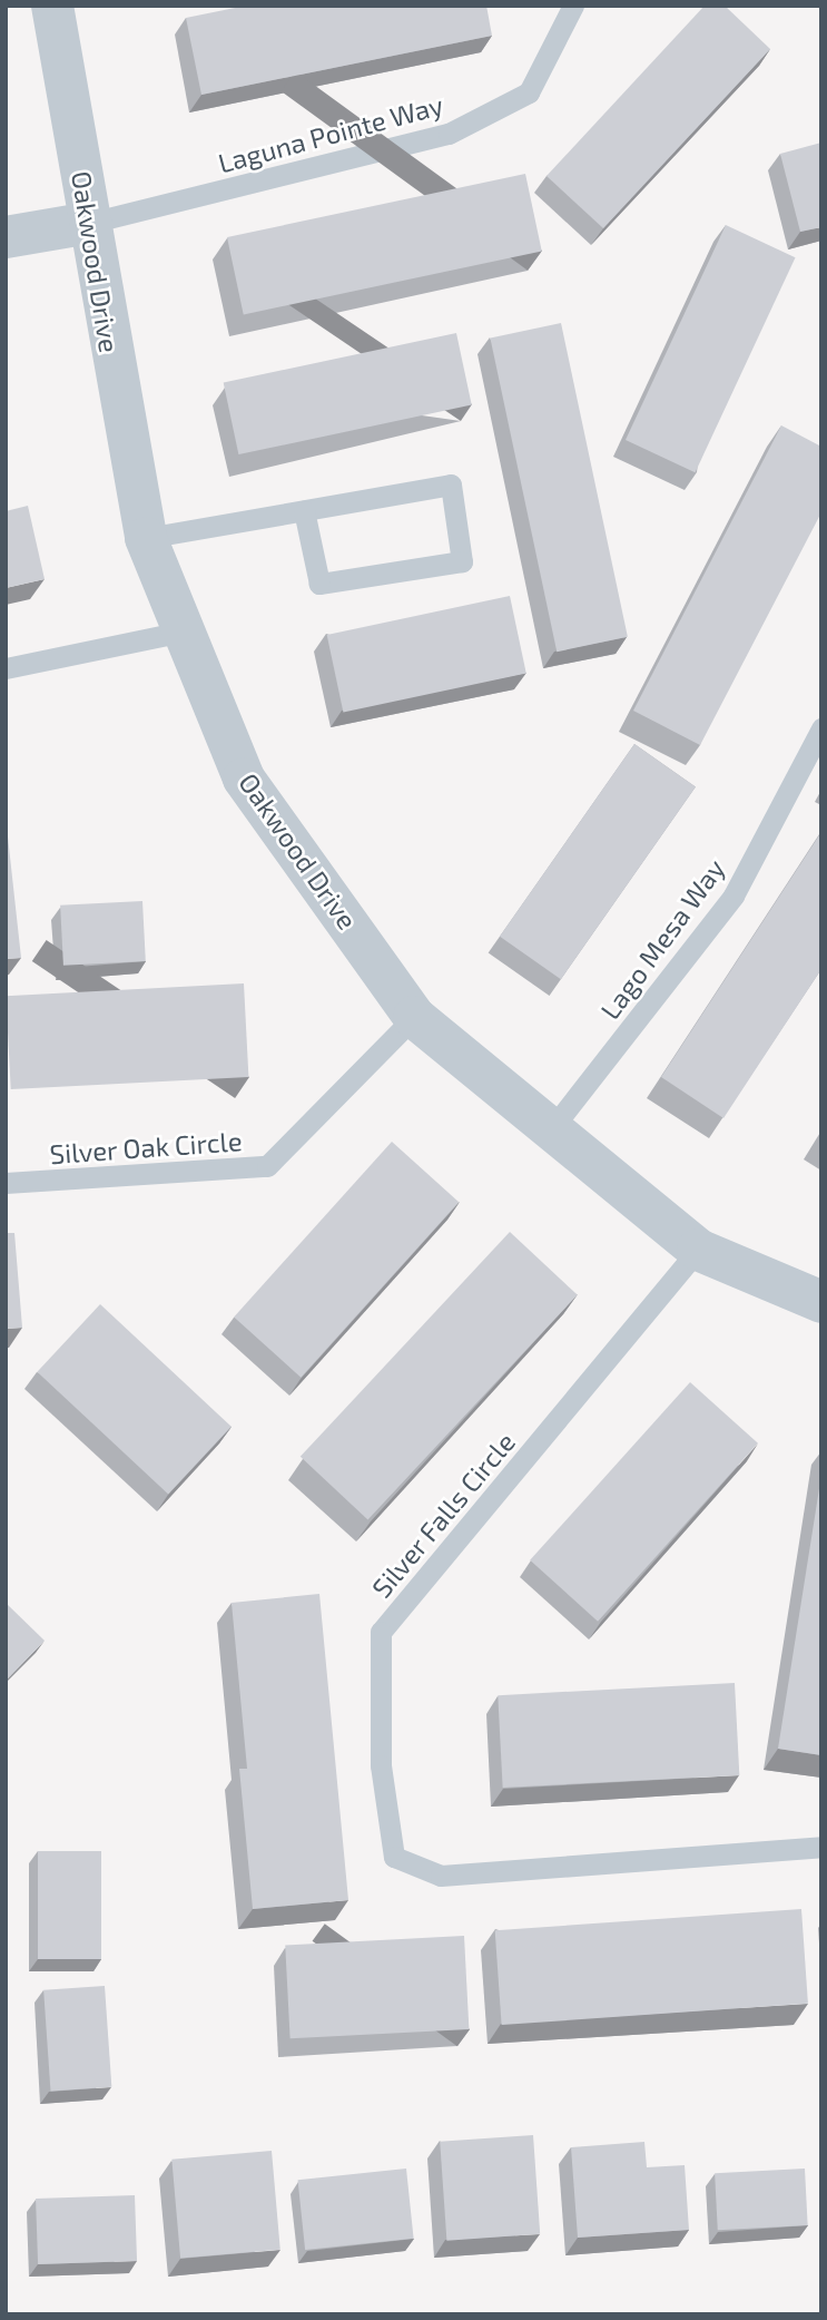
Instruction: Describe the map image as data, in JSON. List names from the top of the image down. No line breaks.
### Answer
{"streets":{"street":["Oakwood Drive"],"lane":["Laguna Pointe Way","Lago Mesa Way","Silver Oak Circle","Silver Falls Circle"]},"crossings":[["Laguna Pointe Way","Oakwood Drive"],["Oakwood Drive","Lago Mesa Way"],["Oakwood Drive","Silver Oak Circle"],["Oakwood Drive","Silver Falls Circle"]]}
